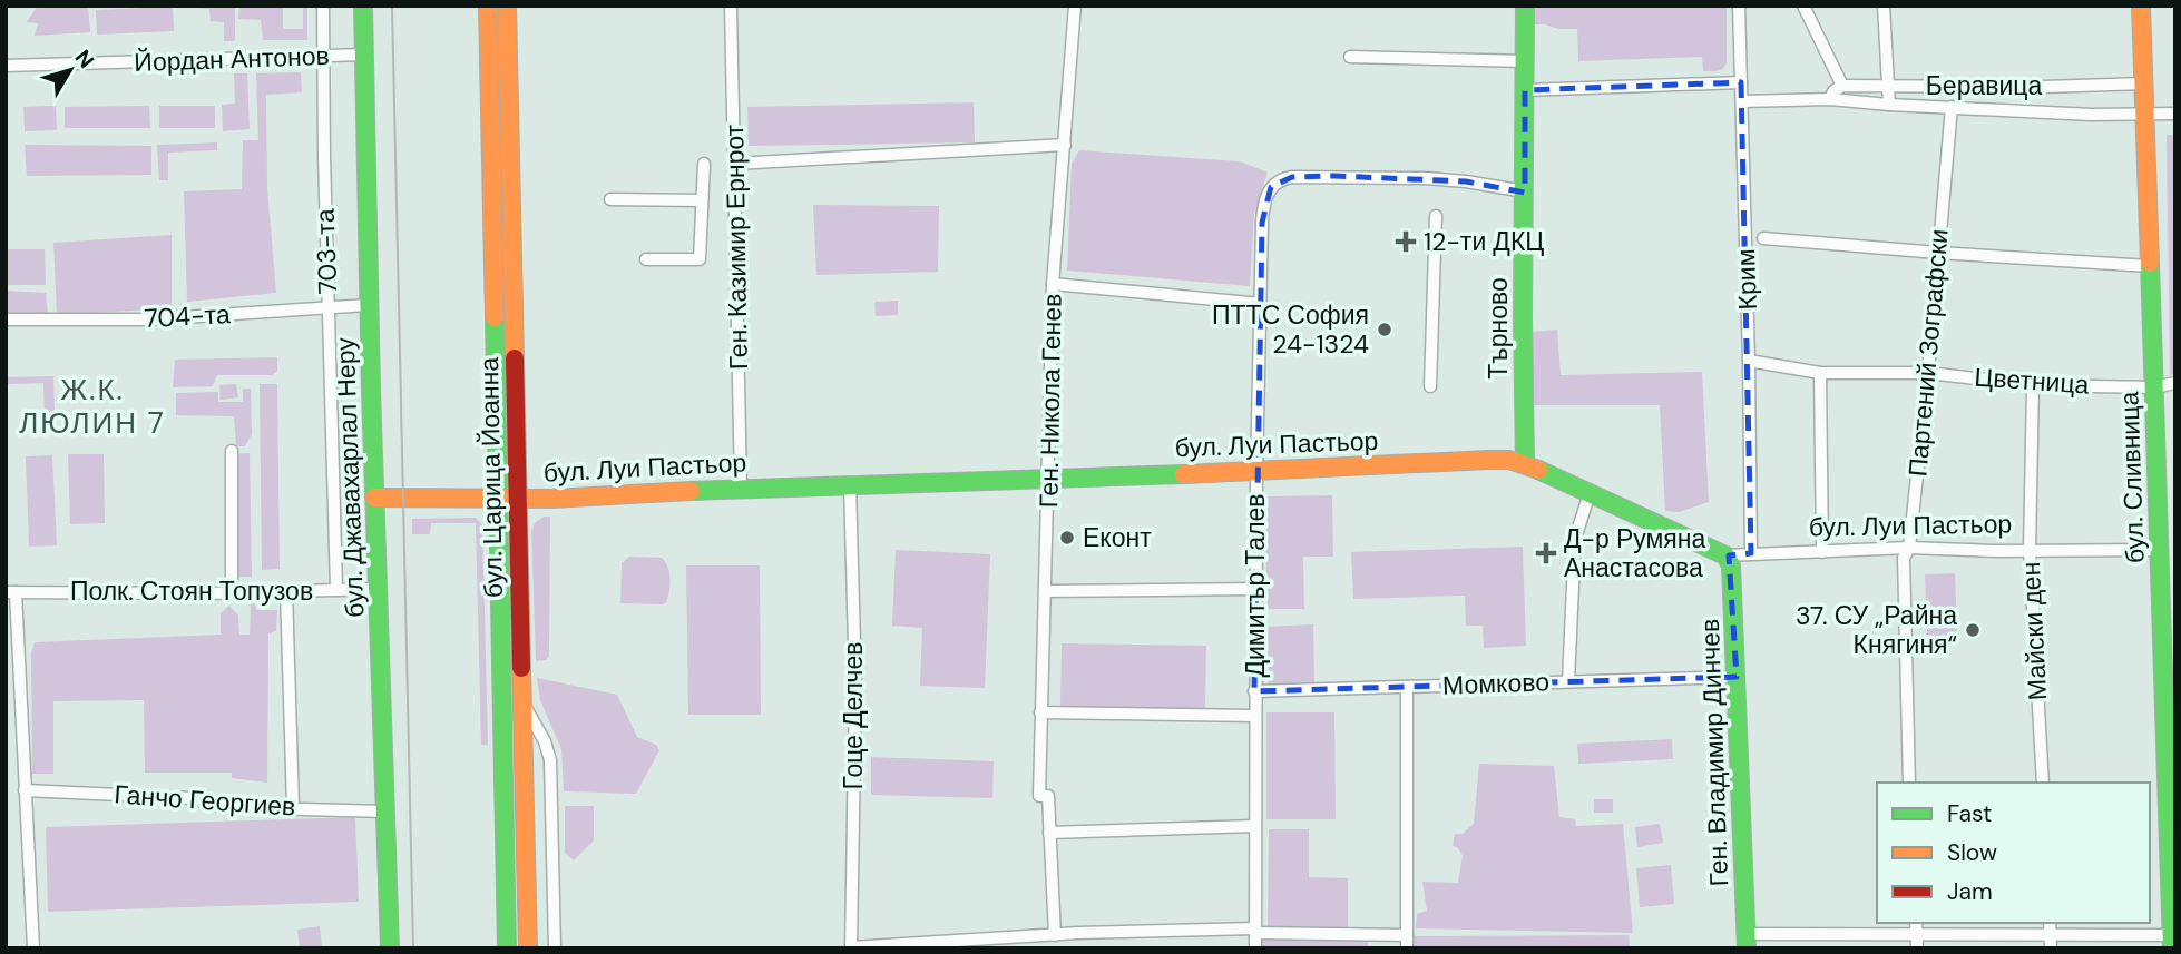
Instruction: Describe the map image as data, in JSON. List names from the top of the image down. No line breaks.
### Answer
{"streets":{"street":["Йордан Антонов","Беравица","Ген. Казимир Ернрот","703-та","Крим","704-та","Търново","Партений Зографски","Цветница","Ген. Никола Генев","бул. Луи Пастьор","бул. Джавахарлал Неру","бул. Царица Йоанна","бул. Сливница","Димитър Талев","Полк. Стоян Топузов","Майски ден","Момково","Гоце Делчев","Ген. Владимир Динчев","Ганчо Георгиев"]},"crossings":[["Йордан Антонов","703-та"],["Йордан Антонов","бул. Джавахарлал Неру"],["Беравица","Крим"],["Беравица","Партений Зографски"],["Беравица","бул. Сливница"],["Ген. Казимир Ернрот","бул. Луи Пастьор"],["703-та","704-та"],["703-та","Полк. Стоян Топузов"],["Крим","Цветница"],["Крим","бул. Луи Пастьор"],["704-та","бул. Джавахарлал Неру"],["Търново","бул. Луи Пастьор"],["Търново","Димитър Талев"],["Партений Зографски","Цветница"],["Партений Зографски","бул. Луи Пастьор"],["Цветница","бул. Сливница"],["Цветница","Майски ден"],["Ген. Никола Генев","бул. Луи Пастьор"],["бул. Луи Пастьор","бул. Джавахарлал Неру"],["бул. Луи Пастьор","бул. Царица Йоанна"],["бул. Луи Пастьор","бул. Сливница"],["бул. Луи Пастьор","Димитър Талев"],["бул. Луи Пастьор","Майски ден"],["бул. Луи Пастьор","Гоце Делчев"],["бул. Луи Пастьор","Ген. Владимир Динчев"],["бул. Джавахарлал Неру","Полк. Стоян Топузов"],["бул. Джавахарлал Неру","Ганчо Георгиев"],["Димитър Талев","Момково"],["Момково","Ген. Владимир Динчев"]],"districts":["Ж.К. ЛЮЛИН 7"],"places":{"health":["12-ти ДКЦ","Д-р Румяна Анастасова"],"other":["ПТТС София 24-1324","Еконт","37. СУ „Райна Княгиня“"]},"legend":["Fast","Slow","Jam"],"north":"top right"}
